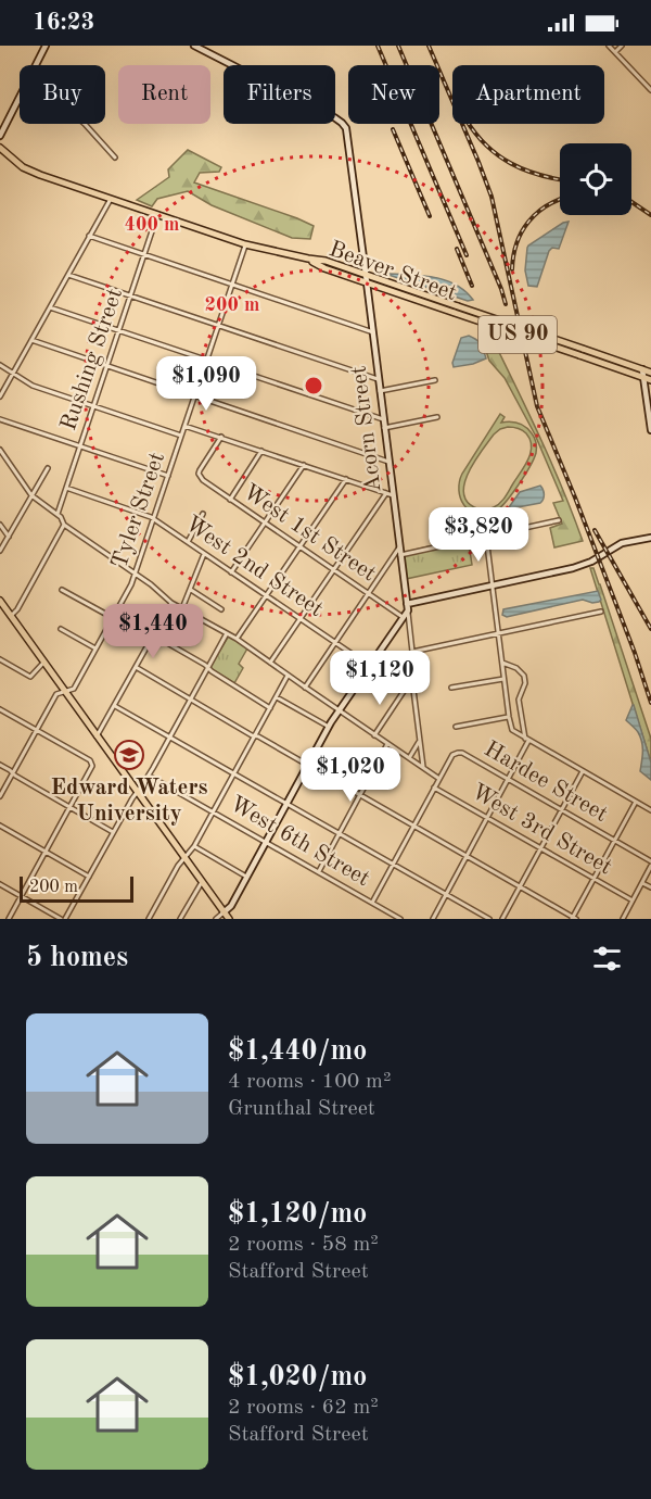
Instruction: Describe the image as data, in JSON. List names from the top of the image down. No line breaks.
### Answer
{"streets":{"main road":["Beaver Street","US 90"],"street":["Rushing Street","Acorn Street","Tyler Street","West 1st Street","West 2nd Street","Hardee Street","West 3rd Street","West 6th Street"]},"crossings":[["Beaver Street","Rushing Street"],["Beaver Street","Acorn Street"],["Beaver Street","Tyler Street"],["Rushing Street","West 2nd Street"],["Tyler Street","West 2nd Street"]],"places":{"school or university":["Edward Waters University"]},"scale_bar":"200 m","page":{"status":"16:23","chip":["Buy","Rent","Filters","New","Apartment"],"price":["$1,090","$3,820","$1,440","$1,120","$1,020"],"scale":"200 m","heading":"5 homes","list":[{"name":"$1,440/mo","note":"4 rooms · 100 m² · Grunthal Street"},{"name":"$1,120/mo","note":"2 rooms · 58 m² · Stafford Street"},{"name":"$1,020/mo","note":"2 rooms · 62 m² · Stafford Street"}]},"rings":["400 m","200 m"]}
